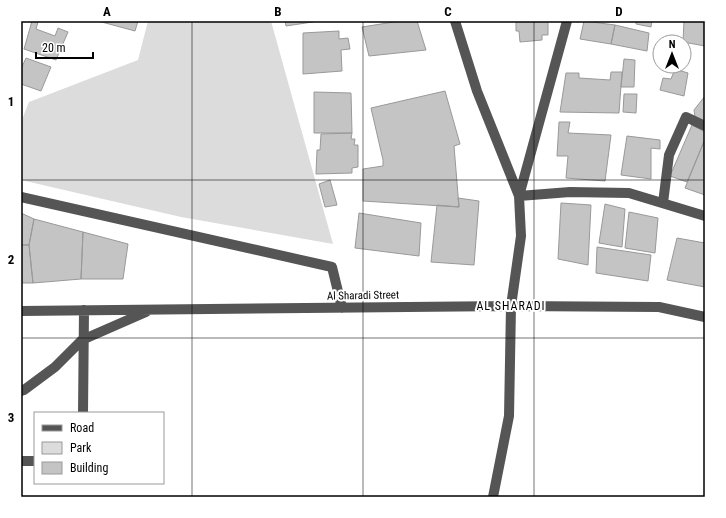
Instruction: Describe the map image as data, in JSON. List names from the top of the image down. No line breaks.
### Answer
{"streets":{"street":["Al Sharadi Street"]},"districts":["AL SHARADI"],"legend":["Road","Park","Building"],"scale_bar":"20 m","north":"top","grid":{"columns":["A","B","C","D"],"rows":["1","2","3"]}}
